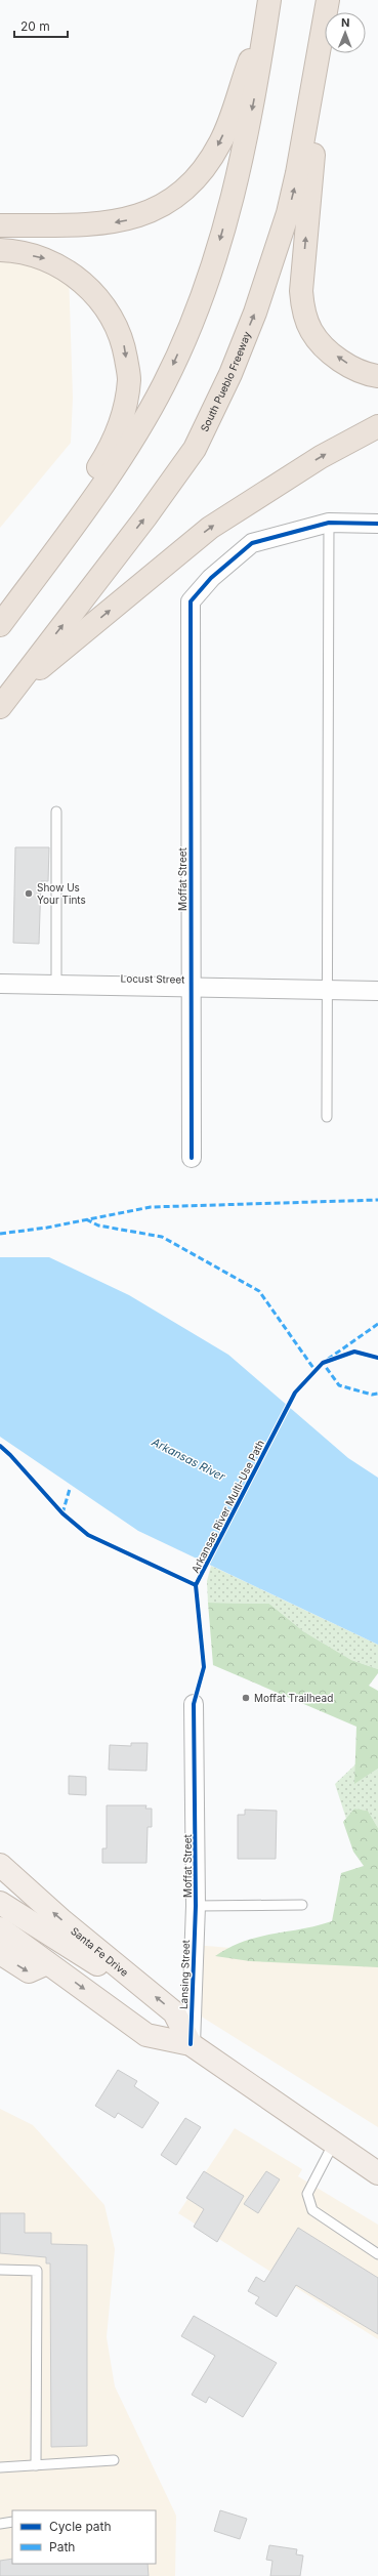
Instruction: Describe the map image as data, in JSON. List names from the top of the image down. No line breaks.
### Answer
{"streets":{"highway":["South Pueblo Freeway"],"main road":["Santa Fe Drive"],"street":["Moffat Street","Locust Street","Lansing Street"],"cycle path":["Arkansas River Multi-Use Path"]},"crossings":[["Moffat Street","Locust Street"],["Moffat Street","Lansing Street"],["Santa Fe Drive","Lansing Street"]],"water":["Arkansas River"],"places":["Show Us Your Tints","Moffat Trailhead"],"legend":["Cycle path","Path"],"scale_bar":"20 m","north":"top"}
